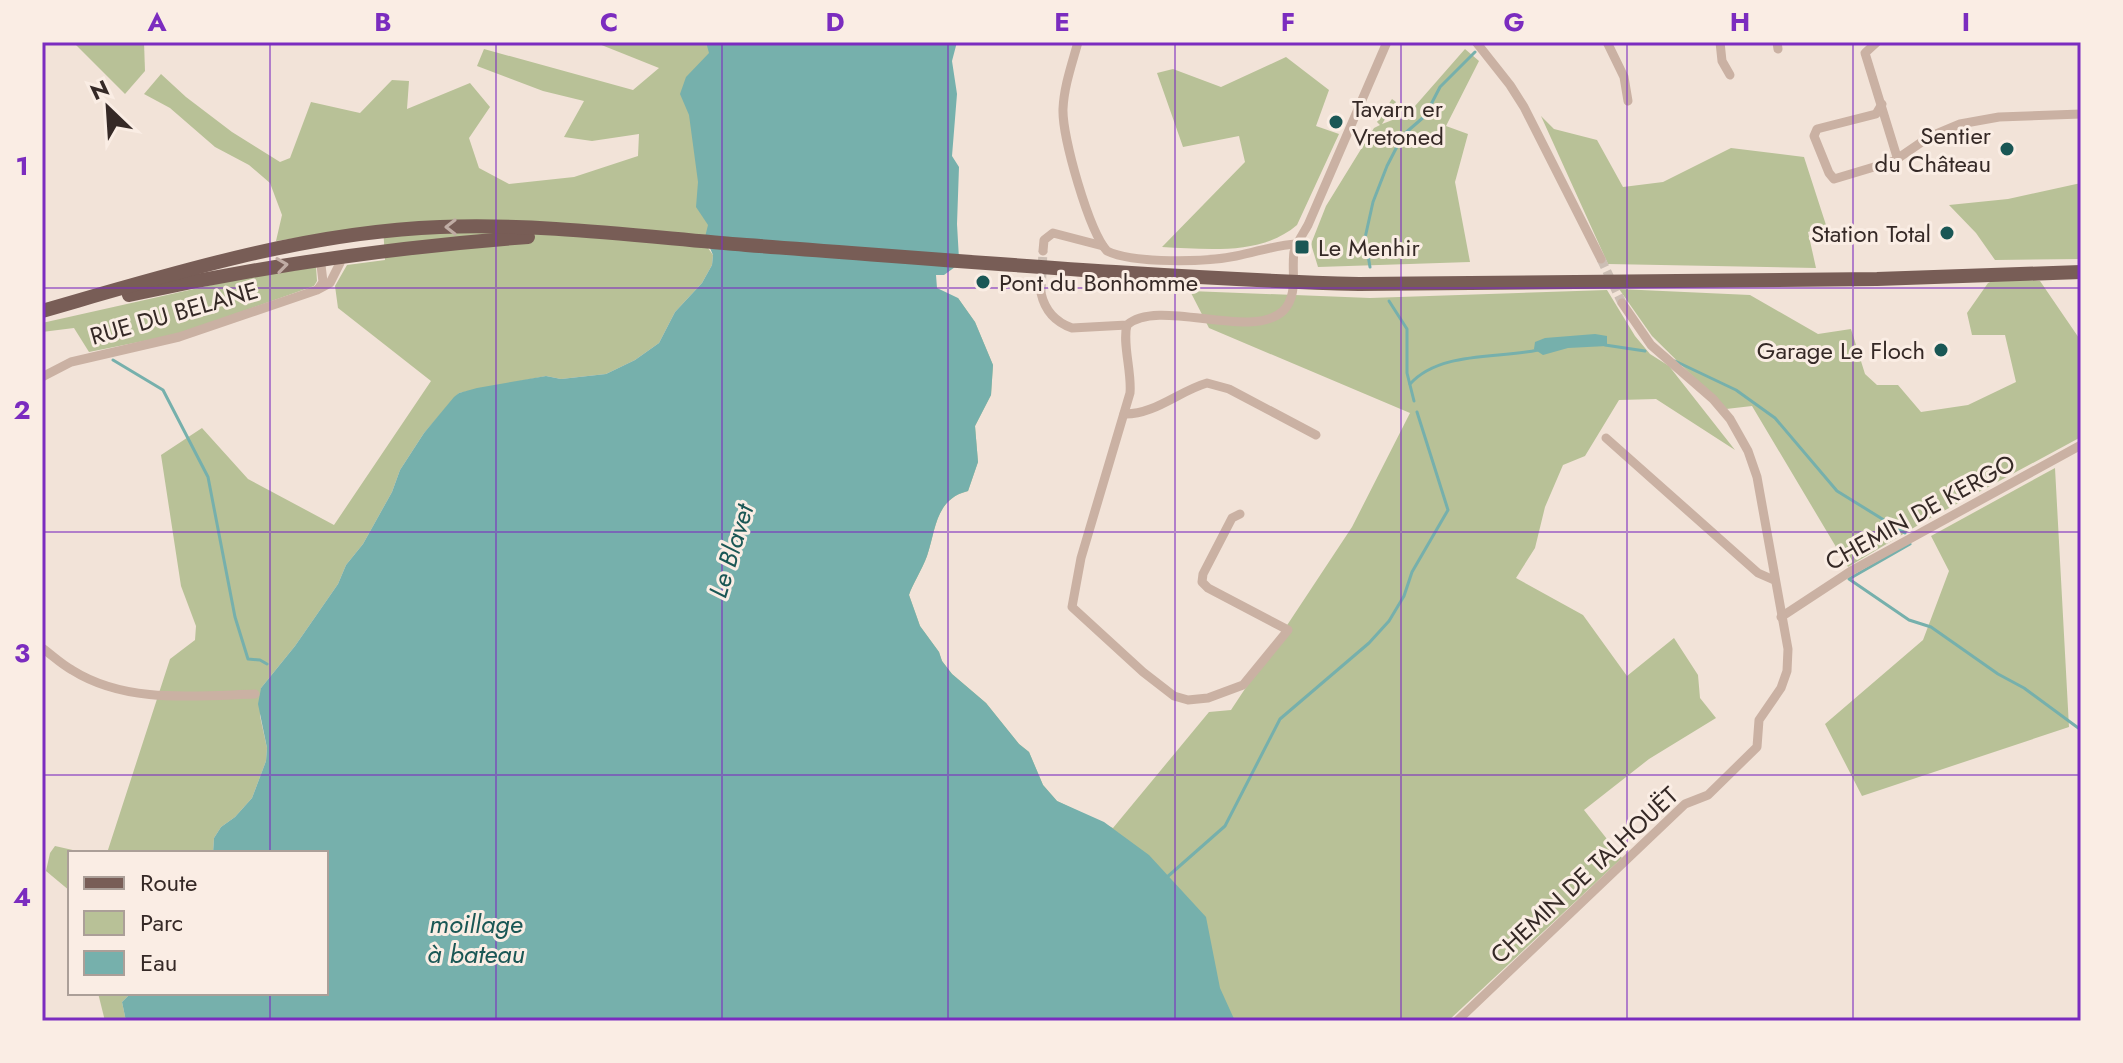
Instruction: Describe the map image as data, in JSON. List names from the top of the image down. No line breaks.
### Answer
{"streets":{"street":["RUE DU BELANE","CHEMIN DE KERGO","CHEMIN DE TALHOUËT"]},"crossings":[["CHEMIN DE KERGO","CHEMIN DE TALHOUËT"]],"water":["Le Blavet","moillage à bateau"],"places":{"other":["Tavarn er Vretoned","Sentier du Château","Station Total","Pont du Bonhomme","Garage Le Floch"],"transit":["Le Menhir"]},"legend":["Route","Parc","Eau"],"north":"top left","grid":{"columns":["A","B","C","D","E","F","G","H","I"],"rows":["1","2","3","4"]}}
